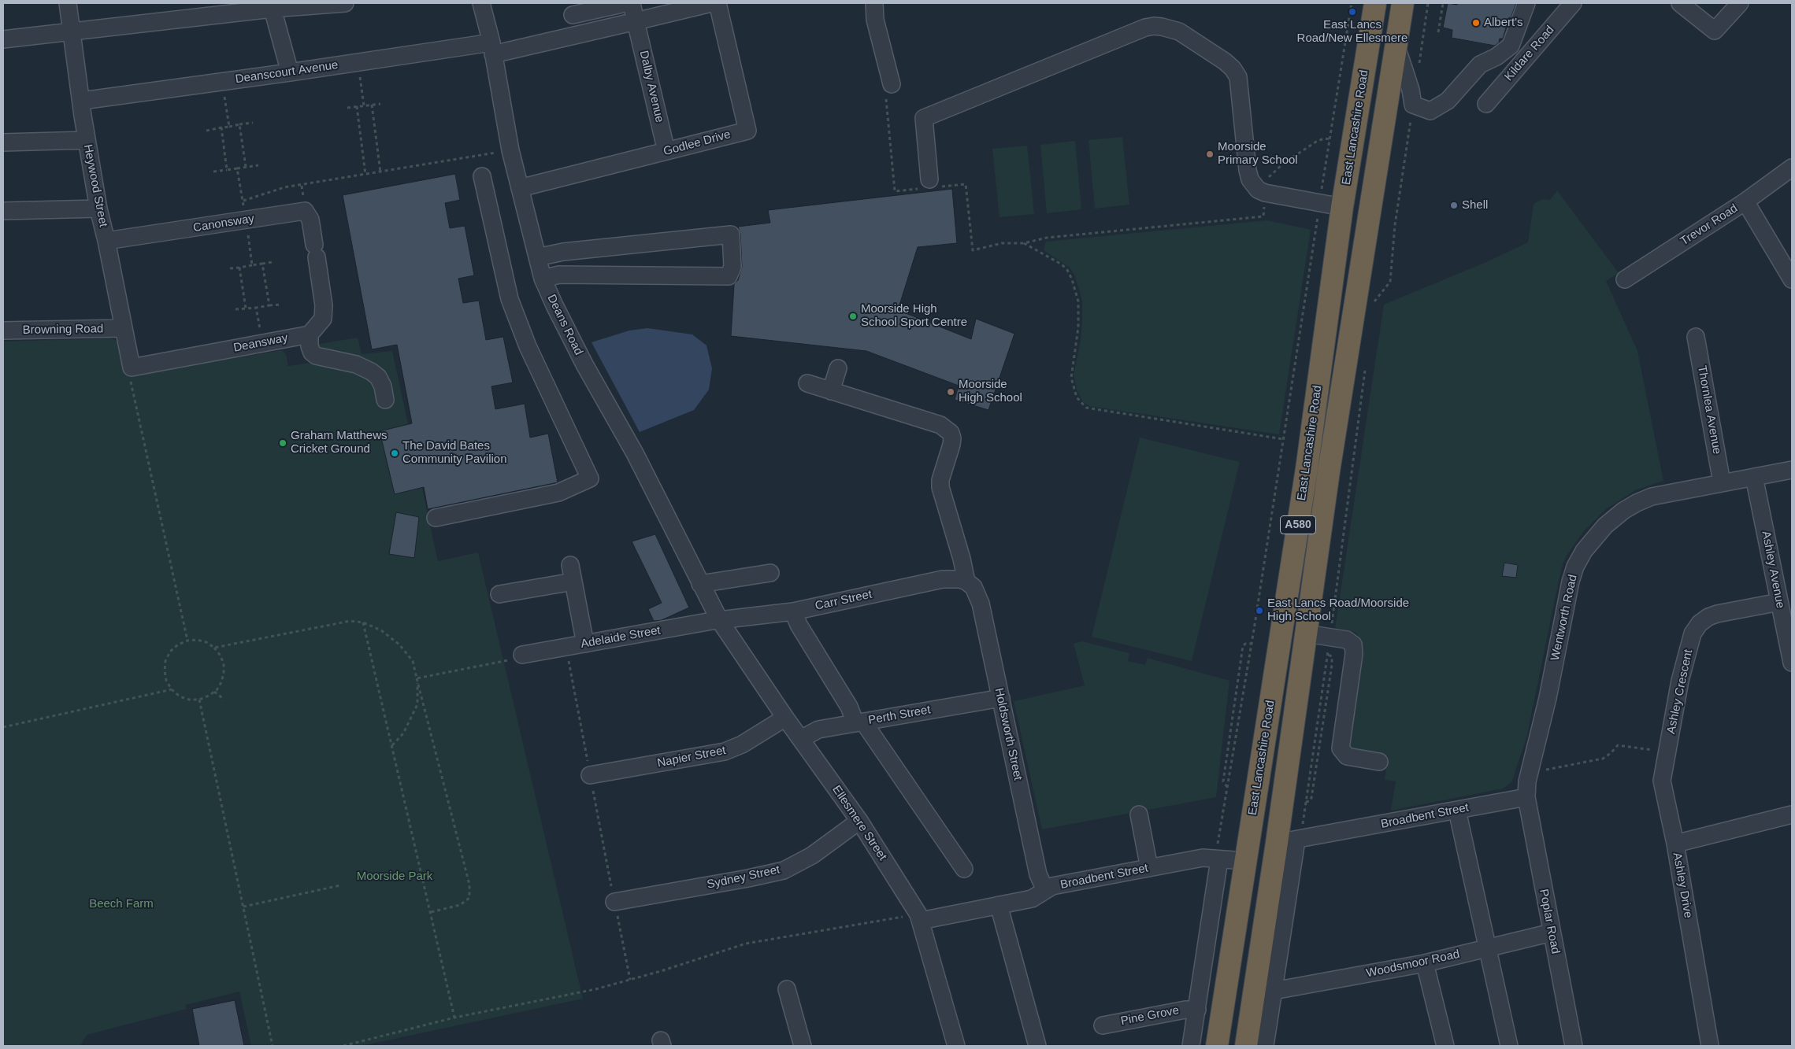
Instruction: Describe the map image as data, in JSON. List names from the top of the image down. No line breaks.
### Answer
{"streets":{"highway":["East Lancashire Road","A580"],"street":["Kildare Road","Deanscourt Avenue","Dalby Avenue","Godlee Drive","Heywood Street","Canonsway","Trevor Road","Deans Road","Browning Road","Deansway","Thornlea Avenue","Ashley Avenue","Carr Street","Wentworth Road","Adelaide Street","Ashley Crescent","Perth Street","Holdsworth Street","Napier Street","Broadbent Street","Ellesmere Street","Sydney Street","Ashley Drive","Poplar Road","Woodsmoor Road","Pine Grove"]},"crossings":[["Deanscourt Avenue","Dalby Avenue"],["Deanscourt Avenue","Heywood Street"],["Deanscourt Avenue","Deans Road"],["Dalby Avenue","Godlee Drive"],["East Lancashire Road","Broadbent Street"],["Godlee Drive","Deans Road"],["Heywood Street","Canonsway"],["Heywood Street","Browning Road"],["Heywood Street","Deansway"],["Canonsway","Deansway"],["Deans Road","Carr Street"],["Deans Road","Adelaide Street"],["Deans Road","Ellesmere Street"],["Thornlea Avenue","Wentworth Road"],["Ashley Avenue","Wentworth Road"],["Ashley Avenue","Ashley Crescent"],["Carr Street","Adelaide Street"],["Carr Street","Holdsworth Street"],["Carr Street","Ellesmere Street"],["Wentworth Road","Broadbent Street"],["Wentworth Road","Poplar Road"],["Adelaide Street","Ellesmere Street"],["Ashley Crescent","Ashley Drive"],["Perth Street","Holdsworth Street"],["Perth Street","Ellesmere Street"],["Holdsworth Street","Broadbent Street"],["Napier Street","Ellesmere Street"],["Broadbent Street","Ellesmere Street"],["Broadbent Street","Poplar Road"],["Ellesmere Street","Sydney Street"],["Poplar Road","Woodsmoor Road"]],"parks":["Moorside Park","Beech Farm"],"places":["East Lancs Road/New Ellesmere","Albert's","Moorside Primary School","Shell","Moorside High School Sport Centre","Moorside High School","Graham Matthews Cricket Ground","The David Bates Community Pavilion","East Lancs Road/Moorside High School"]}
